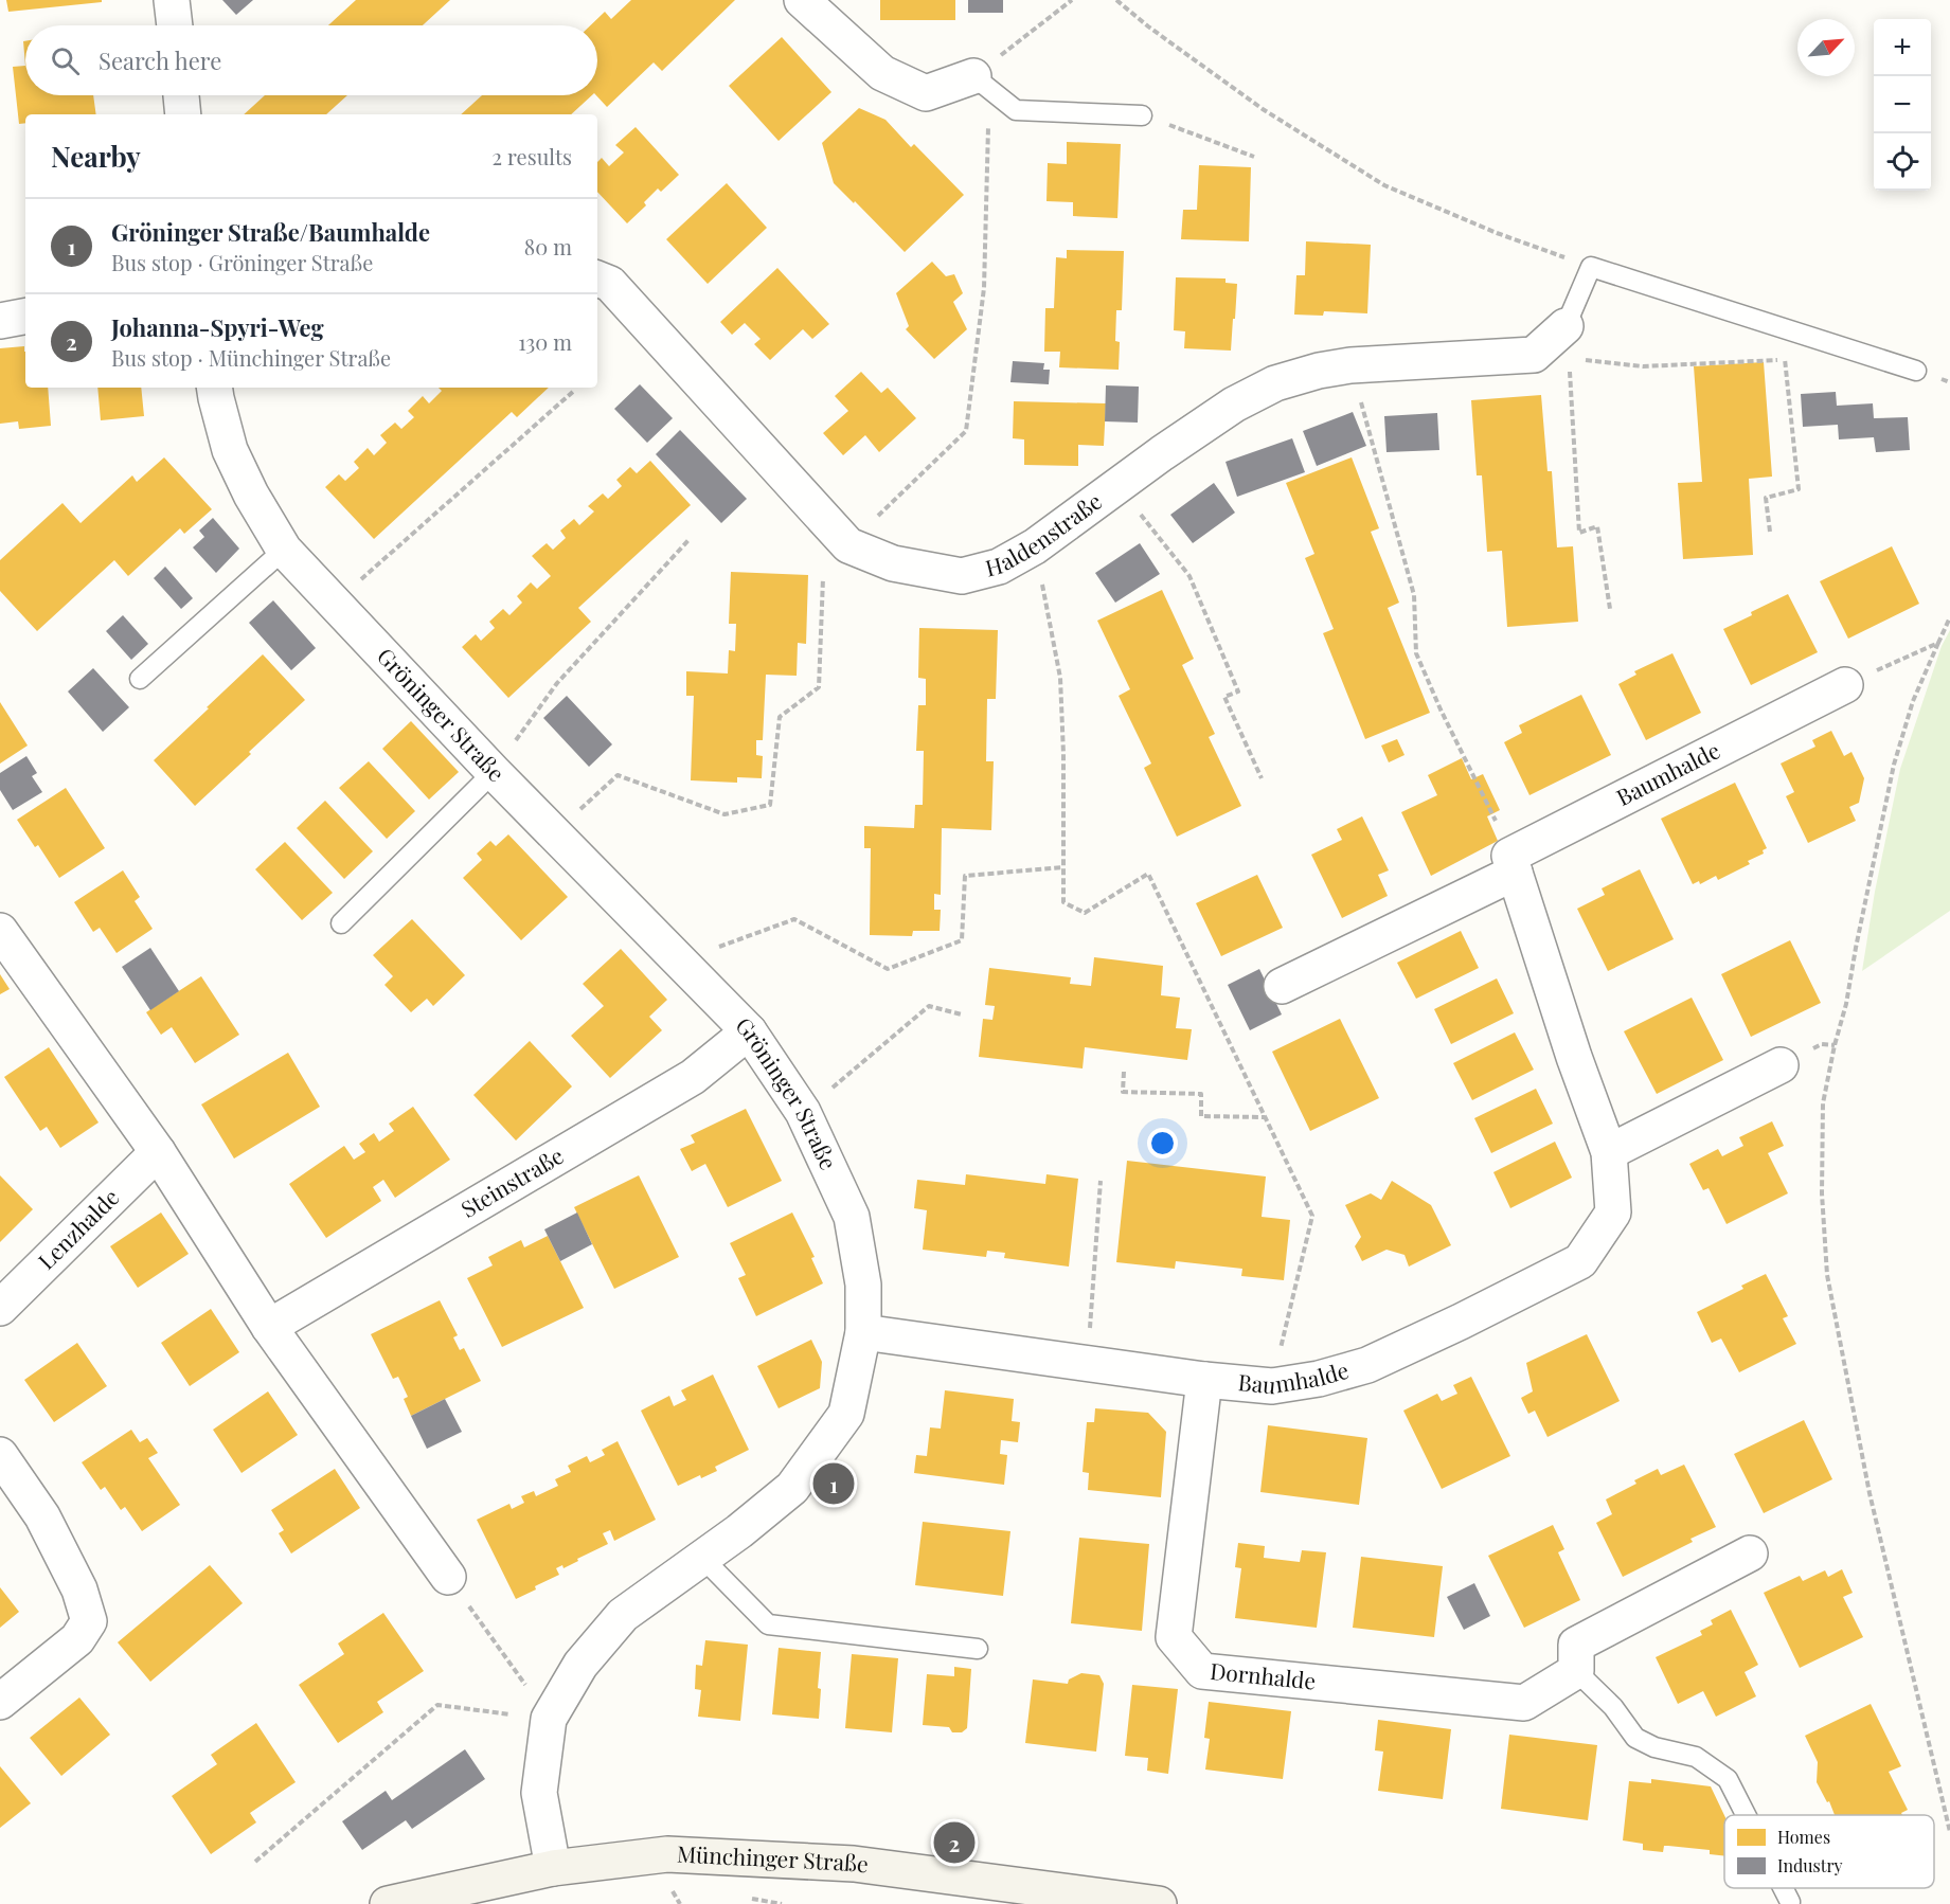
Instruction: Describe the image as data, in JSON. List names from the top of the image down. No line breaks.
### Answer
{"streets":{"main road":["Münchinger Straße"],"street":["Haldenstraße","Gröninger Straße","Baumhalde","Steinstraße","Lenzhalde","Dornhalde"]},"crossings":[["Gröninger Straße","Baumhalde"],["Gröninger Straße","Steinstraße"],["Gröninger Straße","Münchinger Straße"],["Baumhalde","Dornhalde"]],"legend":["Homes","Industry"],"north":"top right","page":{"map_buttons":["+","−"],"search":"Search here","heading":["Nearby","2 results"],"list":[{"mark":"1","name":"Gröninger Straße/Baumhalde","note":"Bus stop · Gröninger Straße","value":"80 m"},{"mark":"2","name":"Johanna-Spyri-Weg","note":"Bus stop · Münchinger Straße","value":"130 m"}],"pins":["1","2"]}}
